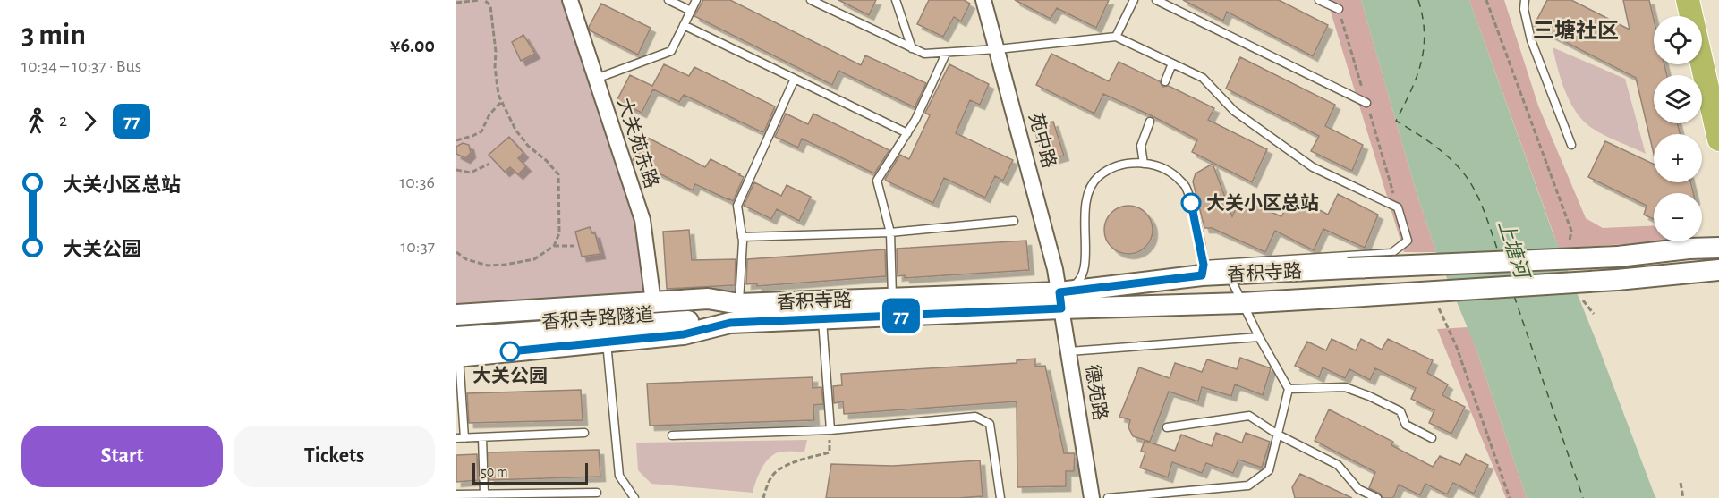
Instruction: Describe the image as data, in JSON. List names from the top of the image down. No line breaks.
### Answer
{"streets":{"main road":["香积寺路","香积寺路隧道"],"street":["苑中路","大关苑东路","德苑路"]},"crossings":[["苑中路","香积寺路"],["苑中路","德苑路"],["大关苑东路","香积寺路"],["香积寺路","香积寺路隧道"],["香积寺路","德苑路"]],"districts":["三塘社区"],"water":["上塘河"],"places":["大关小区总站","大关公园"],"lines":["bus line 77"],"scale_bar":"50 m","page":{"heading":["3 min","10:34 – 10:37 · Bus","¥6.00"],"on_map":"77","map_buttons":["+","−"],"legs":["2","77"],"list":[{"name":"大关小区总站","value":"10:36"},{"name":"大关公园","value":"10:37"}],"buttons":["Start","Tickets"],"scale":"50 m"}}
